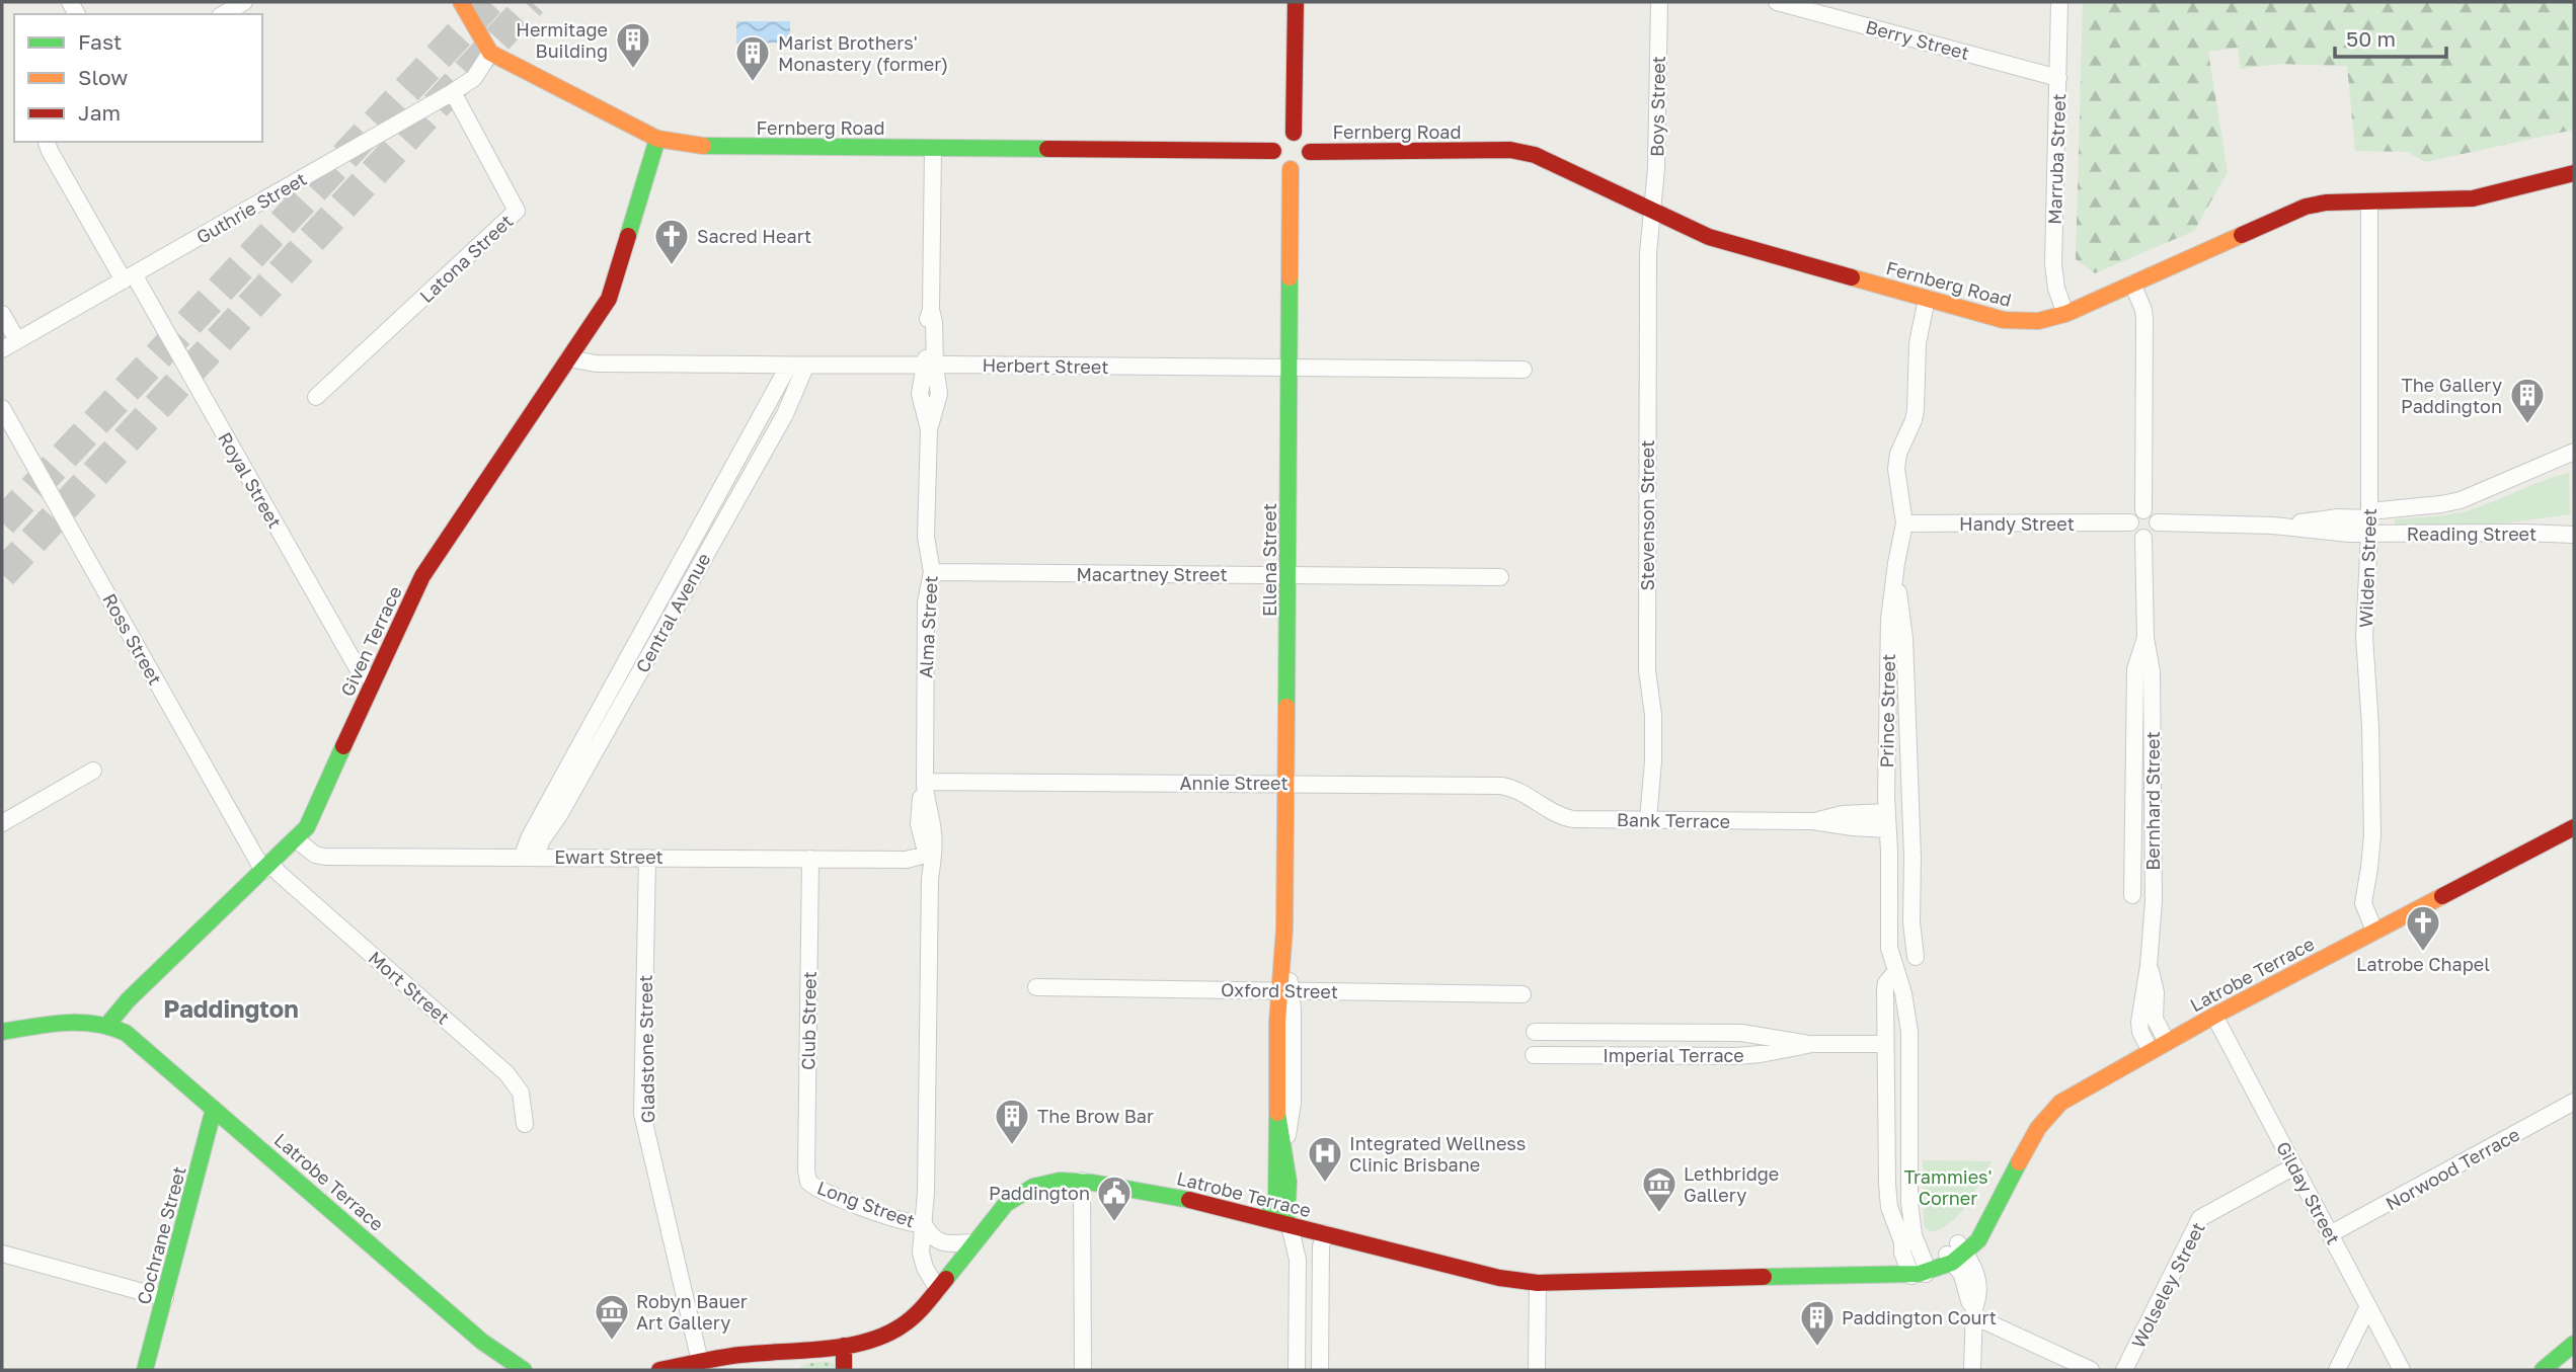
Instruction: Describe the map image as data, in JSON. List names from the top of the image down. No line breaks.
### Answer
{"streets":{"street":["Berry Street","Boys Street","Fernberg Road","Marruba Street","Guthrie Street","Latona Street","Herbert Street","Royal Street","Stevenson Street","Handy Street","Reading Street","Ellena Street","Wilden Street","Macartney Street","Central Avenue","Alma Street","Ross Street","Given Terrace","Prince Street","Annie Street","Bernhard Street","Bank Terrace","Ewart Street","Latrobe Terrace","Mort Street","Oxford Street","Club Street","Gladstone Street","Imperial Terrace","Norwood Terrace","Gilday Street","Long Street","Cochrane Street","Wolseley Street"]},"crossings":[["Berry Street","Marruba Street"],["Boys Street","Fernberg Road"],["Boys Street","Stevenson Street"],["Fernberg Road","Marruba Street"],["Fernberg Road","Guthrie Street"],["Fernberg Road","Stevenson Street"],["Fernberg Road","Ellena Street"],["Fernberg Road","Wilden Street"],["Fernberg Road","Alma Street"],["Fernberg Road","Given Terrace"],["Fernberg Road","Prince Street"],["Guthrie Street","Latona Street"],["Guthrie Street","Royal Street"],["Herbert Street","Ellena Street"],["Herbert Street","Central Avenue"],["Herbert Street","Alma Street"],["Herbert Street","Given Terrace"],["Royal Street","Given Terrace"],["Stevenson Street","Bank Terrace"],["Handy Street","Prince Street"],["Handy Street","Bernhard Street"],["Reading Street","Wilden Street"],["Ellena Street","Macartney Street"],["Ellena Street","Annie Street"],["Ellena Street","Latrobe Terrace"],["Ellena Street","Oxford Street"],["Wilden Street","Latrobe Terrace"],["Macartney Street","Alma Street"],["Central Avenue","Ewart Street"],["Alma Street","Annie Street"],["Alma Street","Ewart Street"],["Alma Street","Latrobe Terrace"],["Alma Street","Long Street"],["Ross Street","Given Terrace"],["Ross Street","Mort Street"],["Given Terrace","Ewart Street"],["Given Terrace","Latrobe Terrace"],["Given Terrace","Mort Street"],["Prince Street","Bank Terrace"],["Prince Street","Latrobe Terrace"],["Prince Street","Imperial Terrace"],["Annie Street","Bank Terrace"],["Bernhard Street","Latrobe Terrace"],["Ewart Street","Club Street"],["Ewart Street","Gladstone Street"],["Latrobe Terrace","Gladstone Street"],["Latrobe Terrace","Gilday Street"],["Latrobe Terrace","Cochrane Street"],["Club Street","Long Street"],["Norwood Terrace","Gilday Street"],["Gilday Street","Wolseley Street"]],"districts":["Paddington"],"parks":["Trammies' Corner"],"places":{"building":["Hermitage Building","Marist Brothers' Monastery (former)","The Gallery Paddington","The Brow Bar","Paddington Court"],"church":["Sacred Heart","Latrobe Chapel"],"hospital":["Integrated Wellness Clinic Brisbane"],"museum":["Lethbridge Gallery","Robyn Bauer Art Gallery"],"public building":["Paddington"]},"legend":["Fast","Slow","Jam"],"scale_bar":"50 m"}
